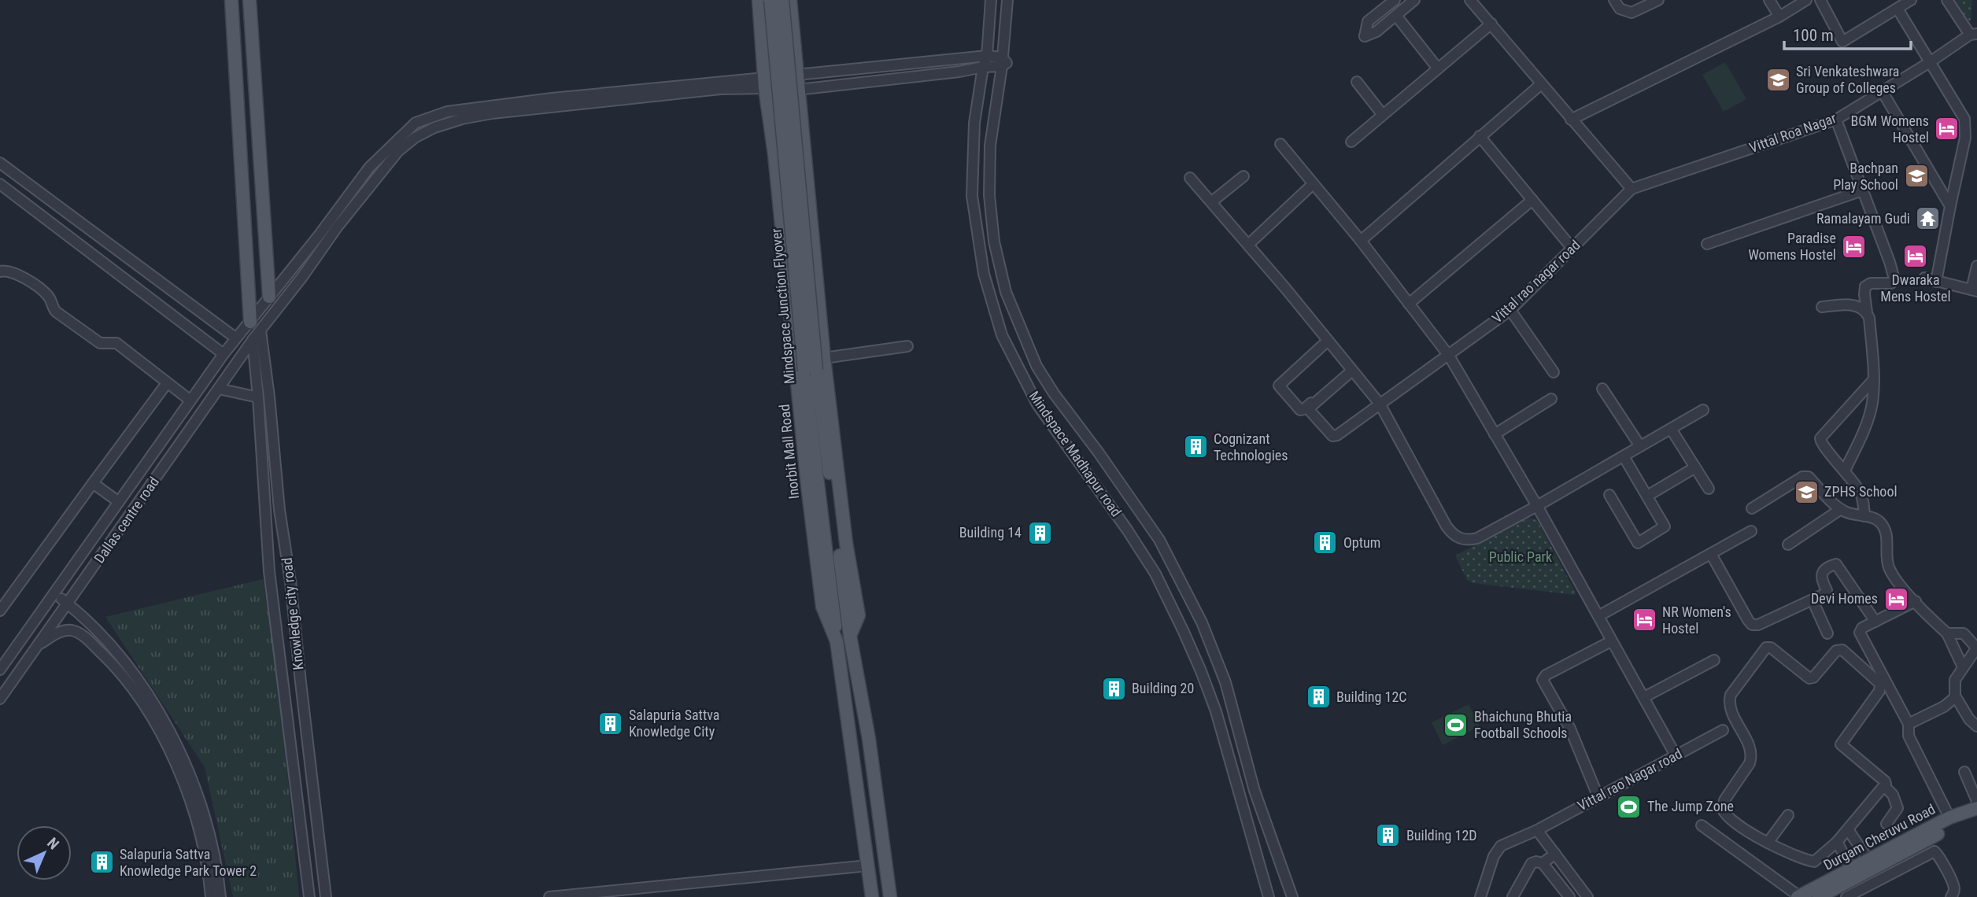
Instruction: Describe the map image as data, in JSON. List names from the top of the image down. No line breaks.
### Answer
{"streets":{"main road":["Mindspace Junction Flyover","Inorbit Mall Road","Durgam Cheruvu Road"],"street":["Vittal Roa Nagar","Vittal rao nagar road","Mindspace Madhapur road","Dallas centre road","Knowledge city road","Vittal rao Nagar road"]},"crossings":[["Vittal Roa Nagar","Vittal rao nagar road"],["Mindspace Junction Flyover","Inorbit Mall Road"],["Dallas centre road","Knowledge city road"]],"parks":["Public Park"],"places":{"school or university":["Sri Venkateshwara Group of Colleges","Bachpan Play School","ZPHS School"],"hotel":["BGM Womens Hostel","Paradise Womens Hostel","Dwaraka Mens Hostel","Devi Homes","NR Women's Hostel"],"temple":["Ramalayam Gudi"],"building":["Cognizant Technologies","Building 14","Optum","Building 20","Building 12C","Salapuria Sattva Knowledge City","Building 12D","Salapuria Sattva Knowledge Park Tower 2"],"sports":["Bhaichung Bhutia Football Schools","The Jump Zone"]},"scale_bar":"100 m","north":"top right"}
